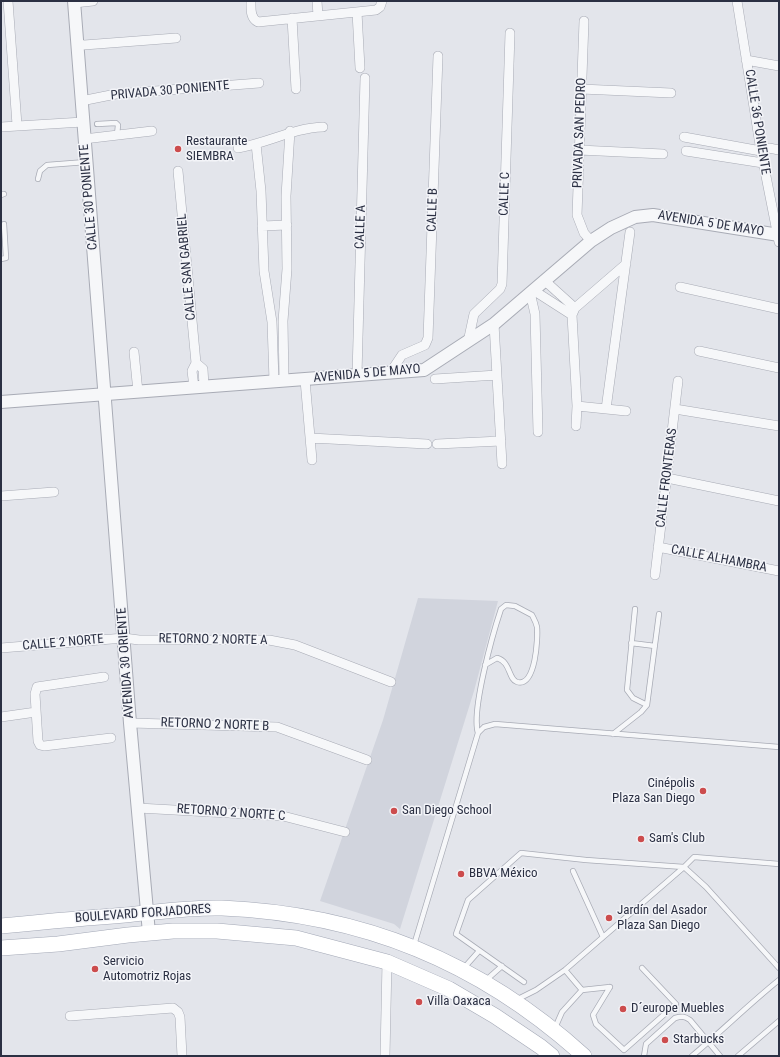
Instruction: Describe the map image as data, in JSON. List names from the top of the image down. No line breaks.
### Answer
{"streets":{"main road":["BOULEVARD FORJADORES"],"street":["PRIVADA 30 PONIENTE","CALLE 36 PONIENTE","PRIVADA SAN PEDRO","CALLE C","CALLE 30 PONIENTE","CALLE B","AVENIDA 5 DE MAYO","CALLE A","CALLE SAN GABRIEL","CALLE FRONTERAS","CALLE ALHAMBRA","RETORNO 2 NORTE A","CALLE 2 NORTE","AVENIDA 30 ORIENTE","RETORNO 2 NORTE B","RETORNO 2 NORTE C"]},"crossings":[["PRIVADA 30 PONIENTE","CALLE 30 PONIENTE"],["CALLE 36 PONIENTE","AVENIDA 5 DE MAYO"],["PRIVADA SAN PEDRO","AVENIDA 5 DE MAYO"],["CALLE C","AVENIDA 5 DE MAYO"],["CALLE 30 PONIENTE","AVENIDA 5 DE MAYO"],["CALLE 30 PONIENTE","AVENIDA 30 ORIENTE"],["CALLE B","AVENIDA 5 DE MAYO"],["AVENIDA 5 DE MAYO","CALLE A"],["AVENIDA 5 DE MAYO","CALLE SAN GABRIEL"],["AVENIDA 5 DE MAYO","AVENIDA 30 ORIENTE"],["CALLE FRONTERAS","CALLE ALHAMBRA"],["RETORNO 2 NORTE A","CALLE 2 NORTE"],["RETORNO 2 NORTE A","AVENIDA 30 ORIENTE"],["CALLE 2 NORTE","AVENIDA 30 ORIENTE"],["AVENIDA 30 ORIENTE","RETORNO 2 NORTE B"],["AVENIDA 30 ORIENTE","RETORNO 2 NORTE C"],["AVENIDA 30 ORIENTE","BOULEVARD FORJADORES"]],"places":["Restaurante SIEMBRA","Cinépolis Plaza San Diego","San Diego School","Sam's Club","BBVA México","Jardín del Asador Plaza San Diego","Servicio Automotriz Rojas","Villa Oaxaca","D´europe Muebles","Starbucks"]}
